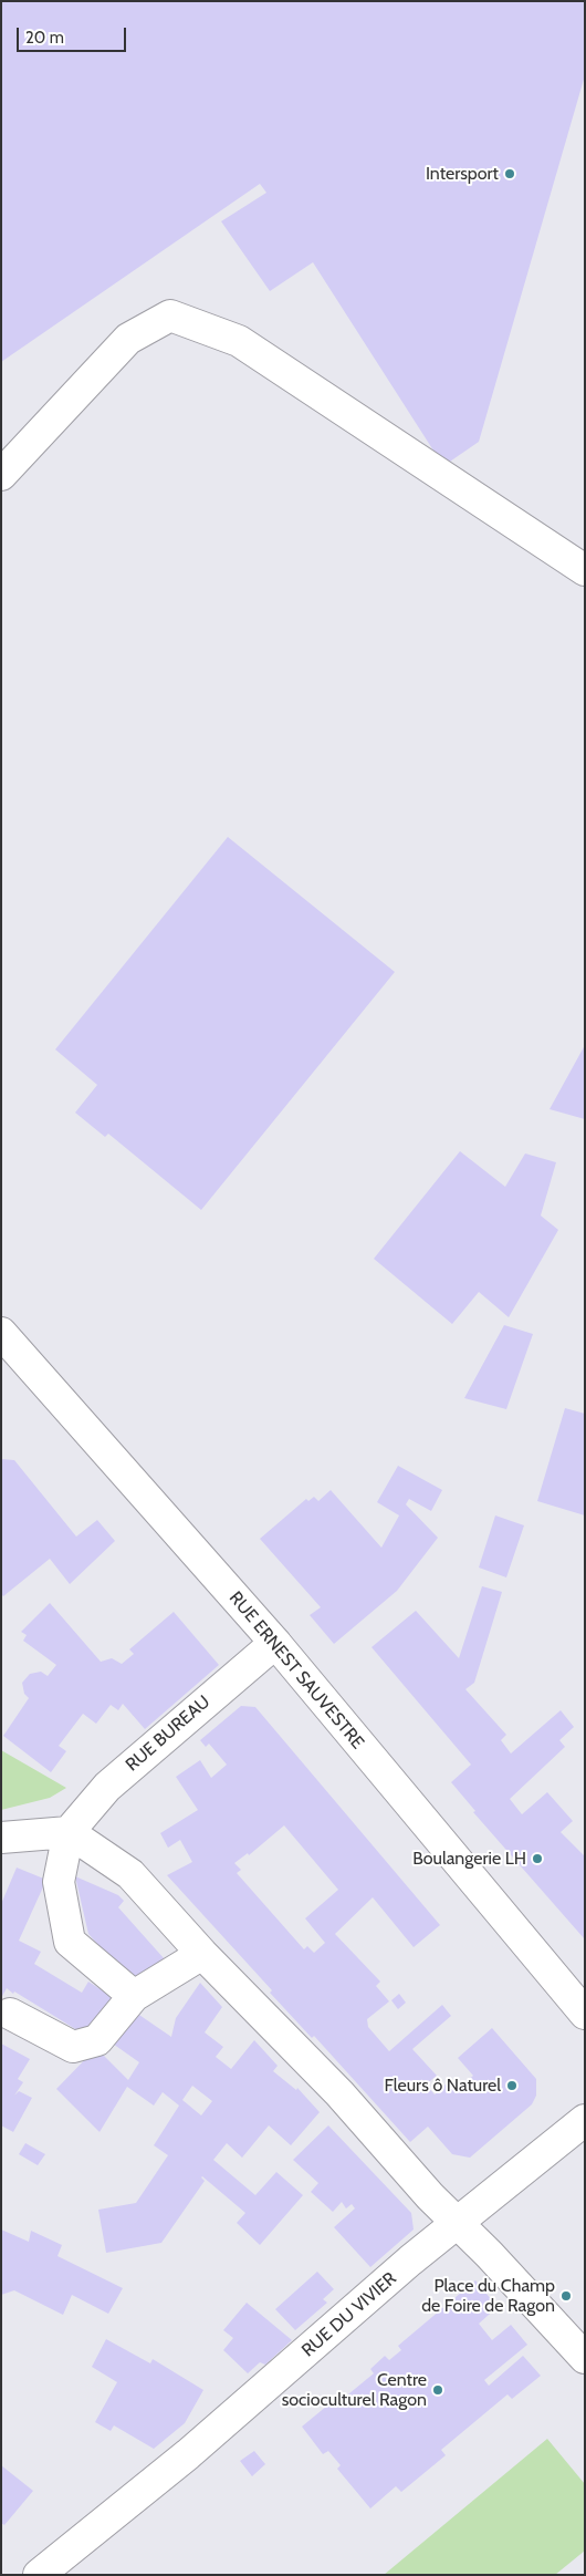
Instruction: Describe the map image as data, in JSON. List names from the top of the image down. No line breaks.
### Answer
{"streets":{"street":["RUE ERNEST SAUVESTRE","RUE BUREAU","RUE DU VIVIER"]},"crossings":[["RUE ERNEST SAUVESTRE","RUE BUREAU"]],"places":["Intersport","Boulangerie LH","Fleurs ô Naturel","Place du Champ de Foire de Ragon","Centre socioculturel Ragon"],"scale_bar":"20 m"}
